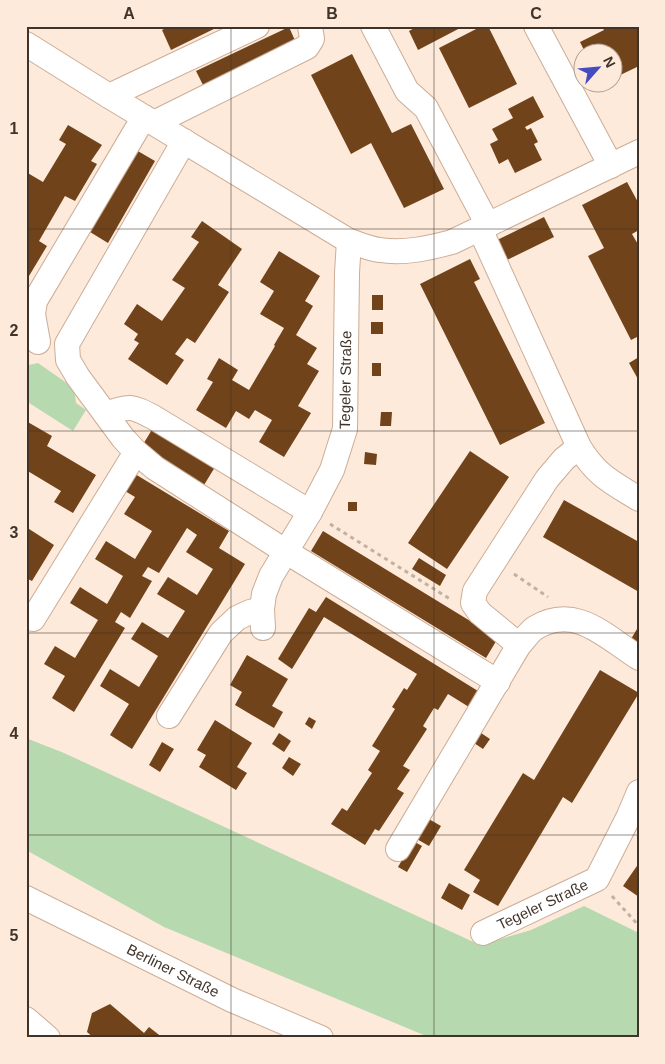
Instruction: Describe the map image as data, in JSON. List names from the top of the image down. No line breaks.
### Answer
{"streets":{"street":["Tegeler Straße","Berliner Straße"]},"north":"top right","grid":{"columns":["A","B","C"],"rows":["1","2","3","4","5"]}}
